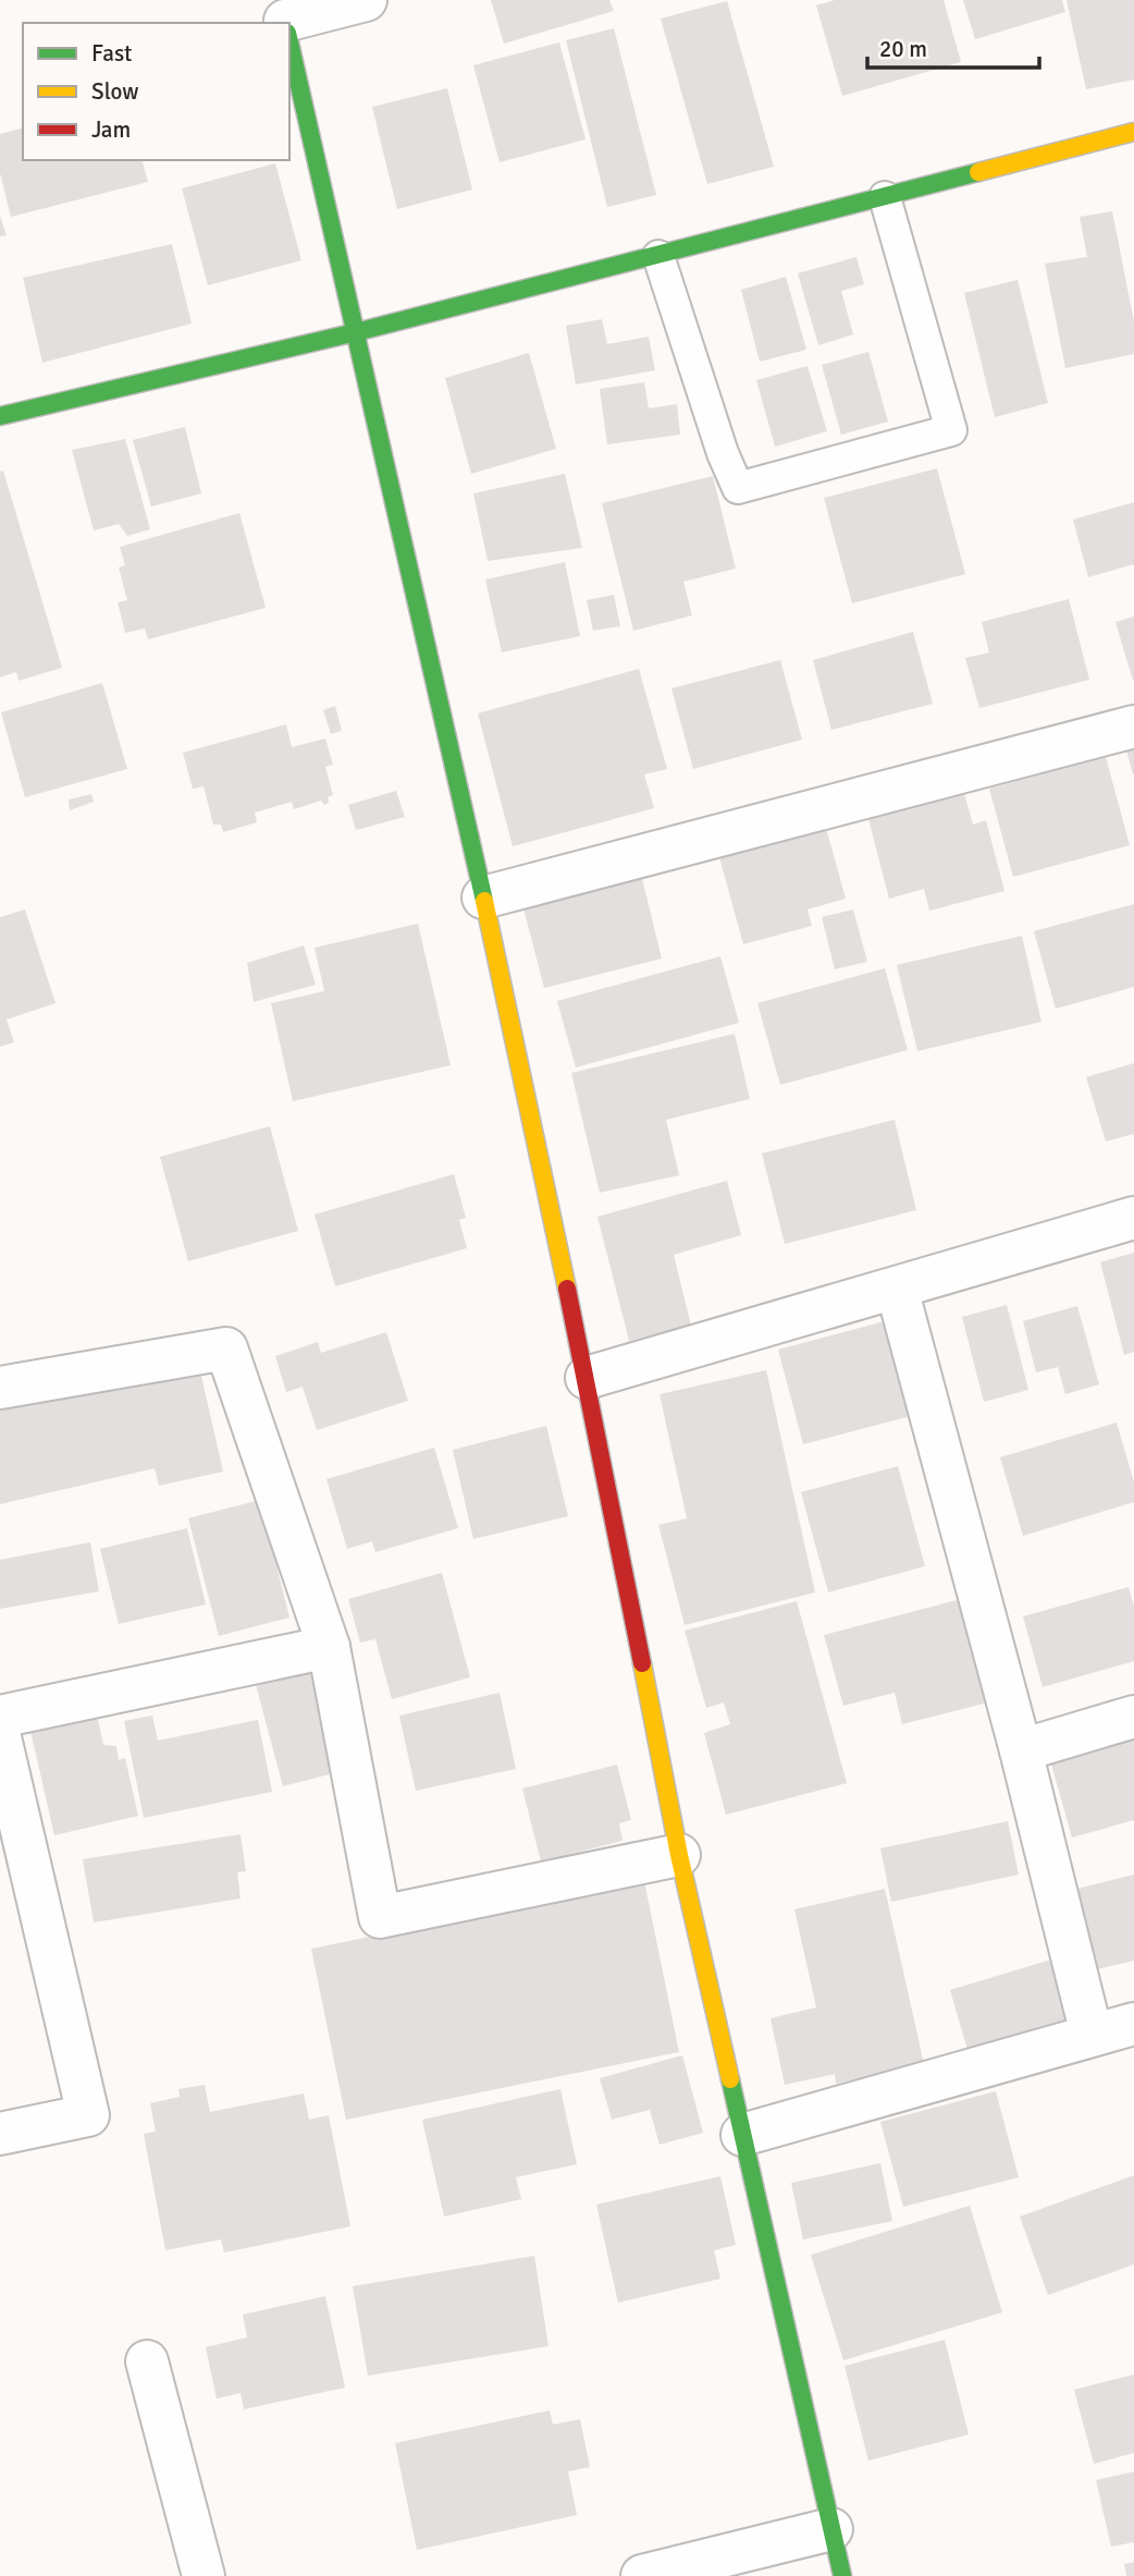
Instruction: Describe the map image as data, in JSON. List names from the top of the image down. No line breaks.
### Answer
{"legend":["Fast","Slow","Jam"],"scale_bar":"20 m"}
